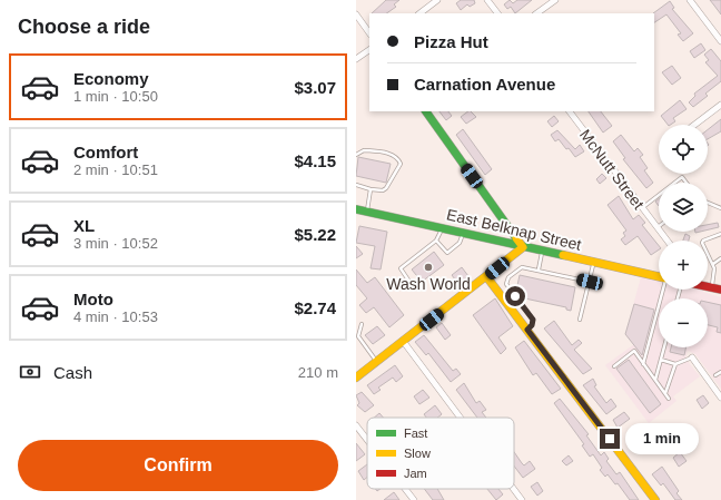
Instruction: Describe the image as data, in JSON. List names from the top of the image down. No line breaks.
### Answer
{"streets":{"street":["McNutt Street","East Belknap Street"]},"places":["Wash World"],"legend":["Fast","Slow","Jam"],"page":{"heading":"Choose a ride","banner":["Pizza Hut","Carnation Avenue"],"list":[{"name":"Economy","note":"1 min · 10:50","value":"$3.07"},{"name":"Comfort","note":"2 min · 10:51","value":"$4.15"},{"name":"XL","note":"3 min · 10:52","value":"$5.22"},{"name":"Moto","note":"4 min · 10:53","value":"$2.74"}],"map_buttons":["+","−"],"pay":["Cash","210 m"],"bubble":"1 min","buttons":"Confirm"}}
